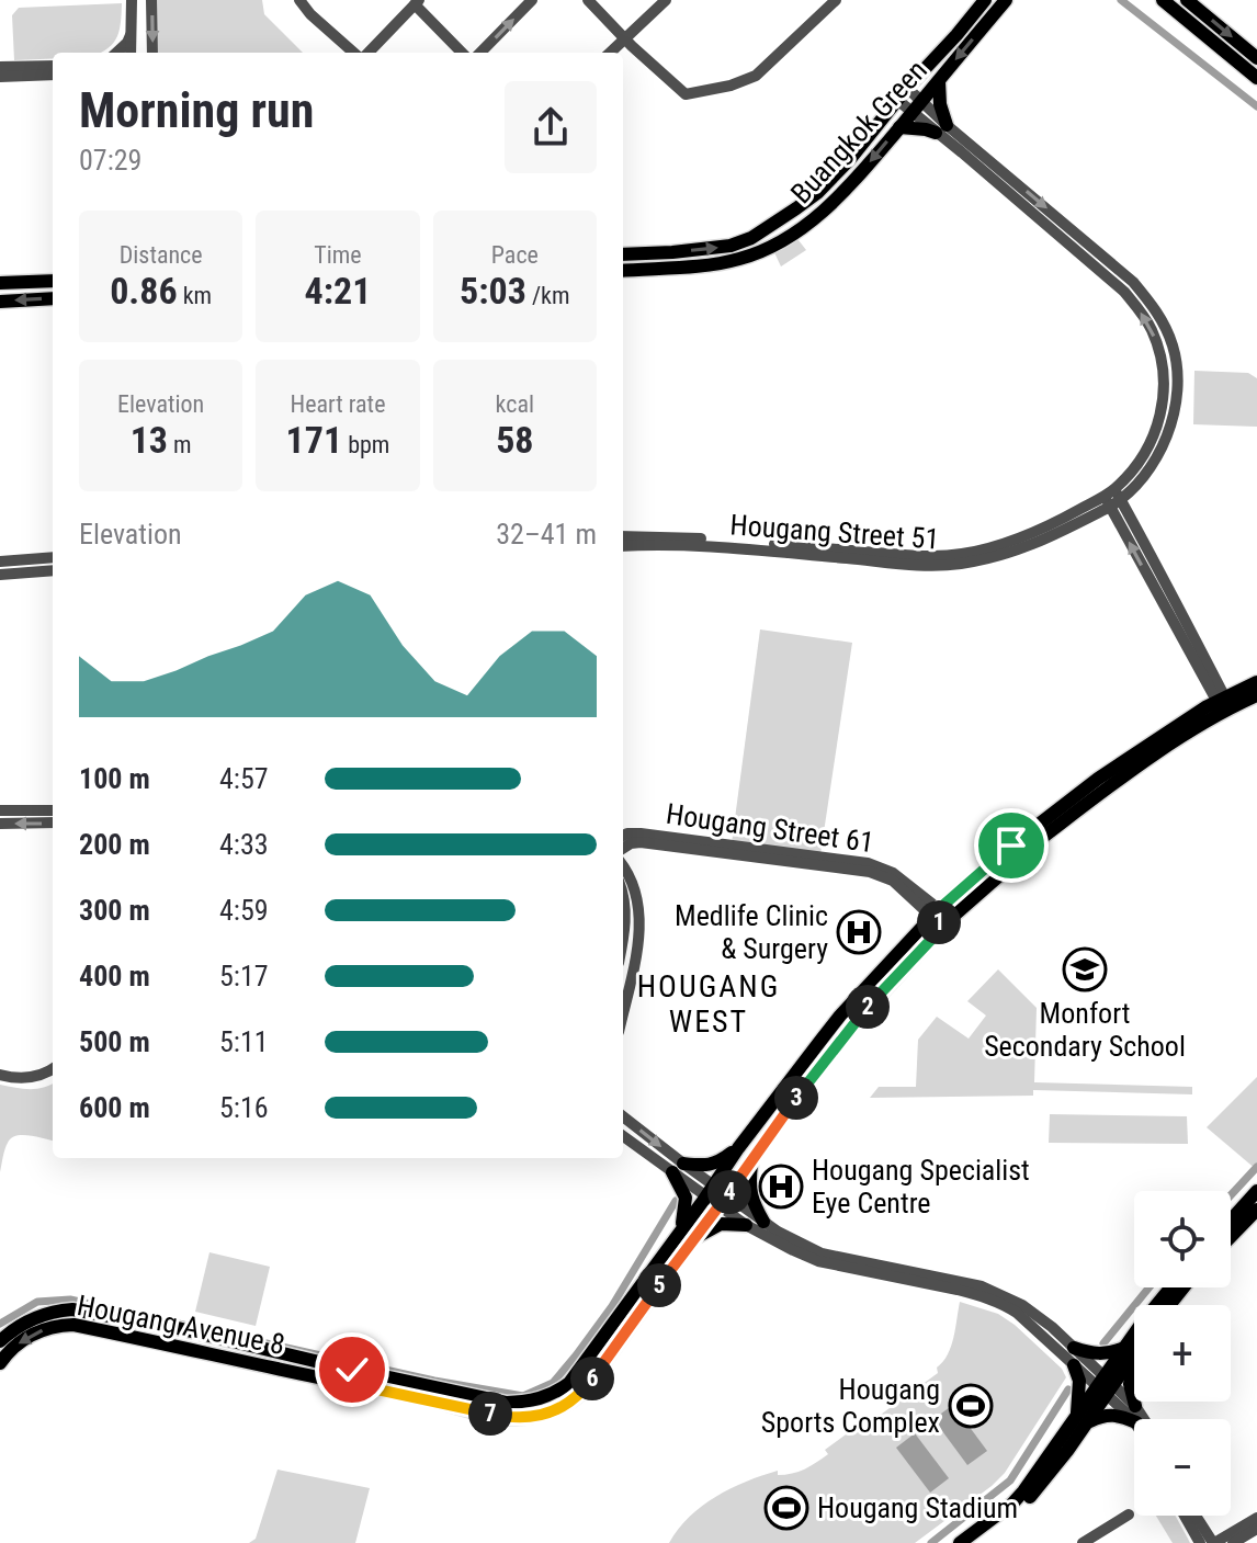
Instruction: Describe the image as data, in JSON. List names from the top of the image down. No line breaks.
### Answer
{"streets":{"main road":["Buangkok Green","Hougang Avenue 8"],"street":["Hougang Street 51","Hougang Street 61"]},"crossings":[["Buangkok Green","Hougang Street 51"],["Hougang Street 61","Hougang Avenue 8"]],"districts":["HOUGANG WEST"],"places":{"hospital":["Medlife Clinic & Surgery","Hougang Specialist Eye Centre"],"school or university":["Monfort Secondary School"],"sports":["Hougang Sports Complex","Hougang Stadium"]},"page":{"heading":["Morning run","07:29"],"stats":[["Distance","0.86 km"],["Time","4:21"],["Pace","5:03 /km"],["Elevation","13 m"],["Heart rate","171 bpm"],["kcal","58"]],"chart":["Elevation","32–41 m"],"list":[{"name":"100 m","note":"4:57"},{"name":"200 m","note":"4:33"},{"name":"300 m","note":"4:59"},{"name":"400 m","note":"5:17"},{"name":"500 m","note":"5:11"},{"name":"600 m","note":"5:16"}],"pins":["1","2","3","4","5","6","7"],"map_buttons":["+","−"]}}
